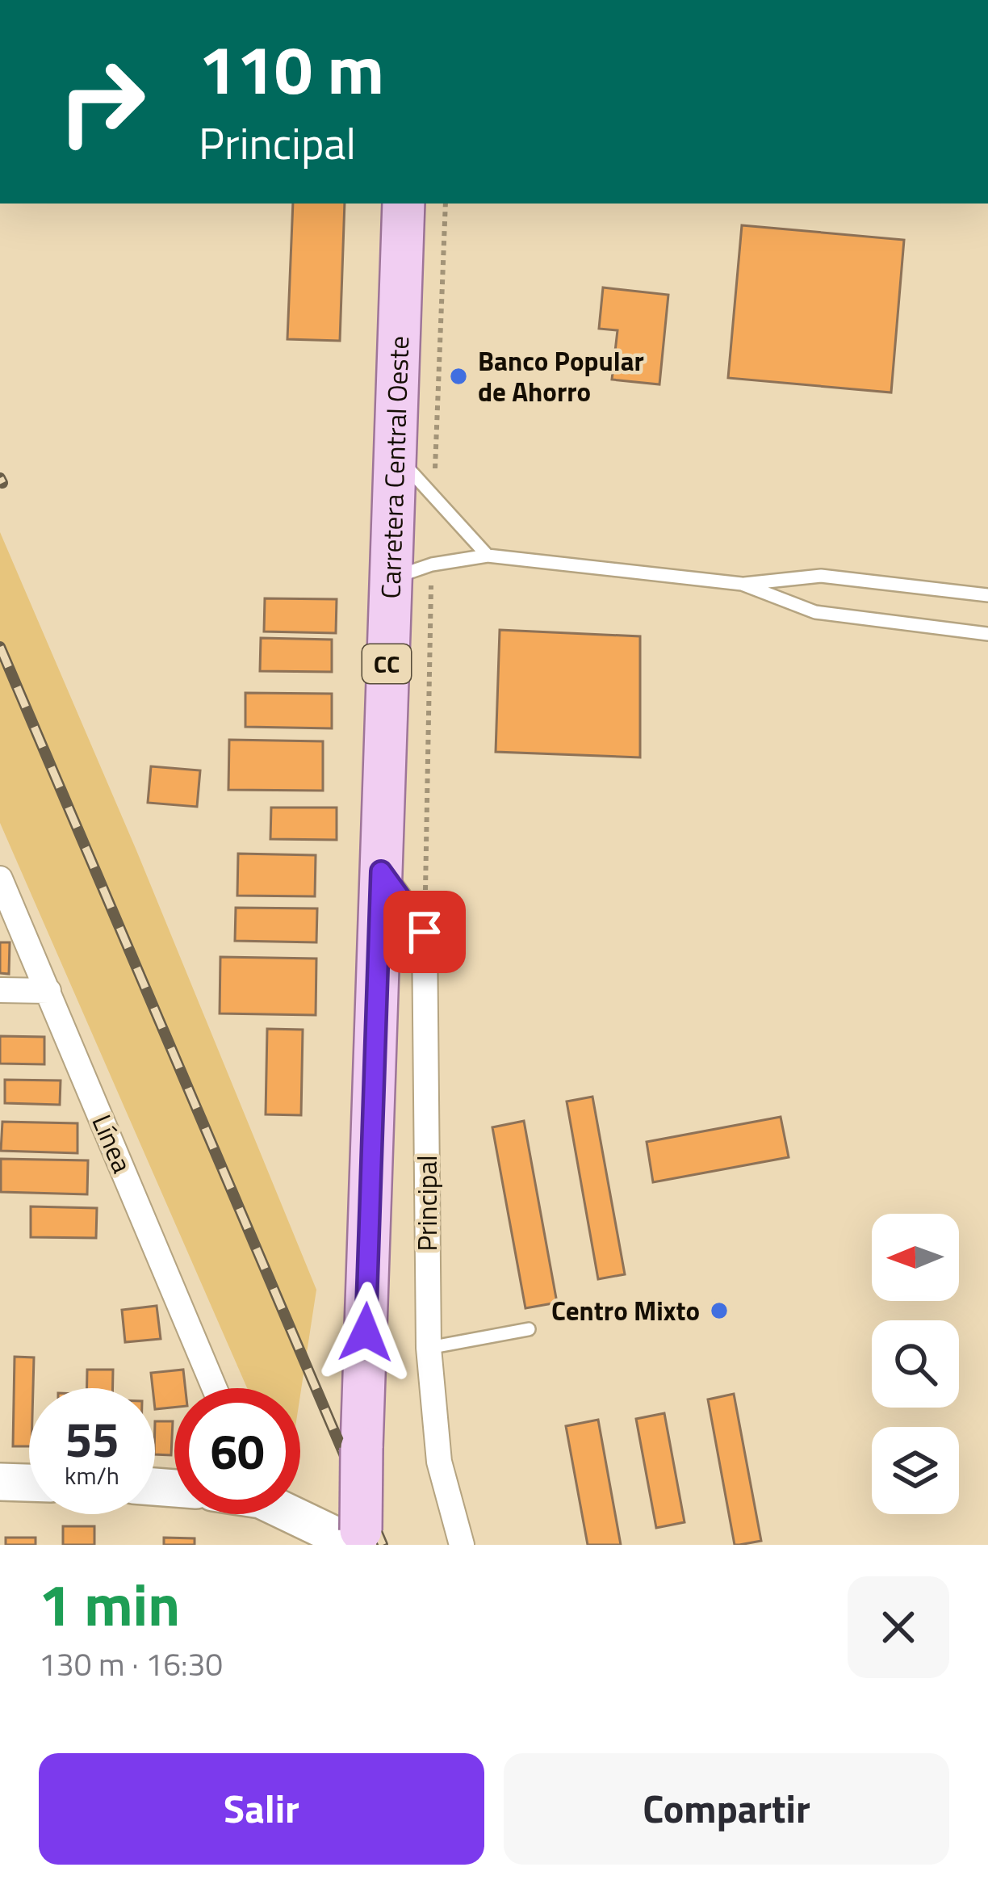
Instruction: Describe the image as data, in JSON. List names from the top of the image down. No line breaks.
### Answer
{"streets":{"main road":["Carretera Central Oeste","CC"],"street":["Línea","Principal"]},"crossings":[["Carretera Central Oeste","Principal"]],"places":["Banco Popular de Ahorro","Centro Mixto"],"north":"left","page":{"turn":["110 m","Principal"],"speed":"55 km/h","limit":"60","heading":["1 min","130 m · 16:30"],"buttons":["Salir","Compartir"]}}
